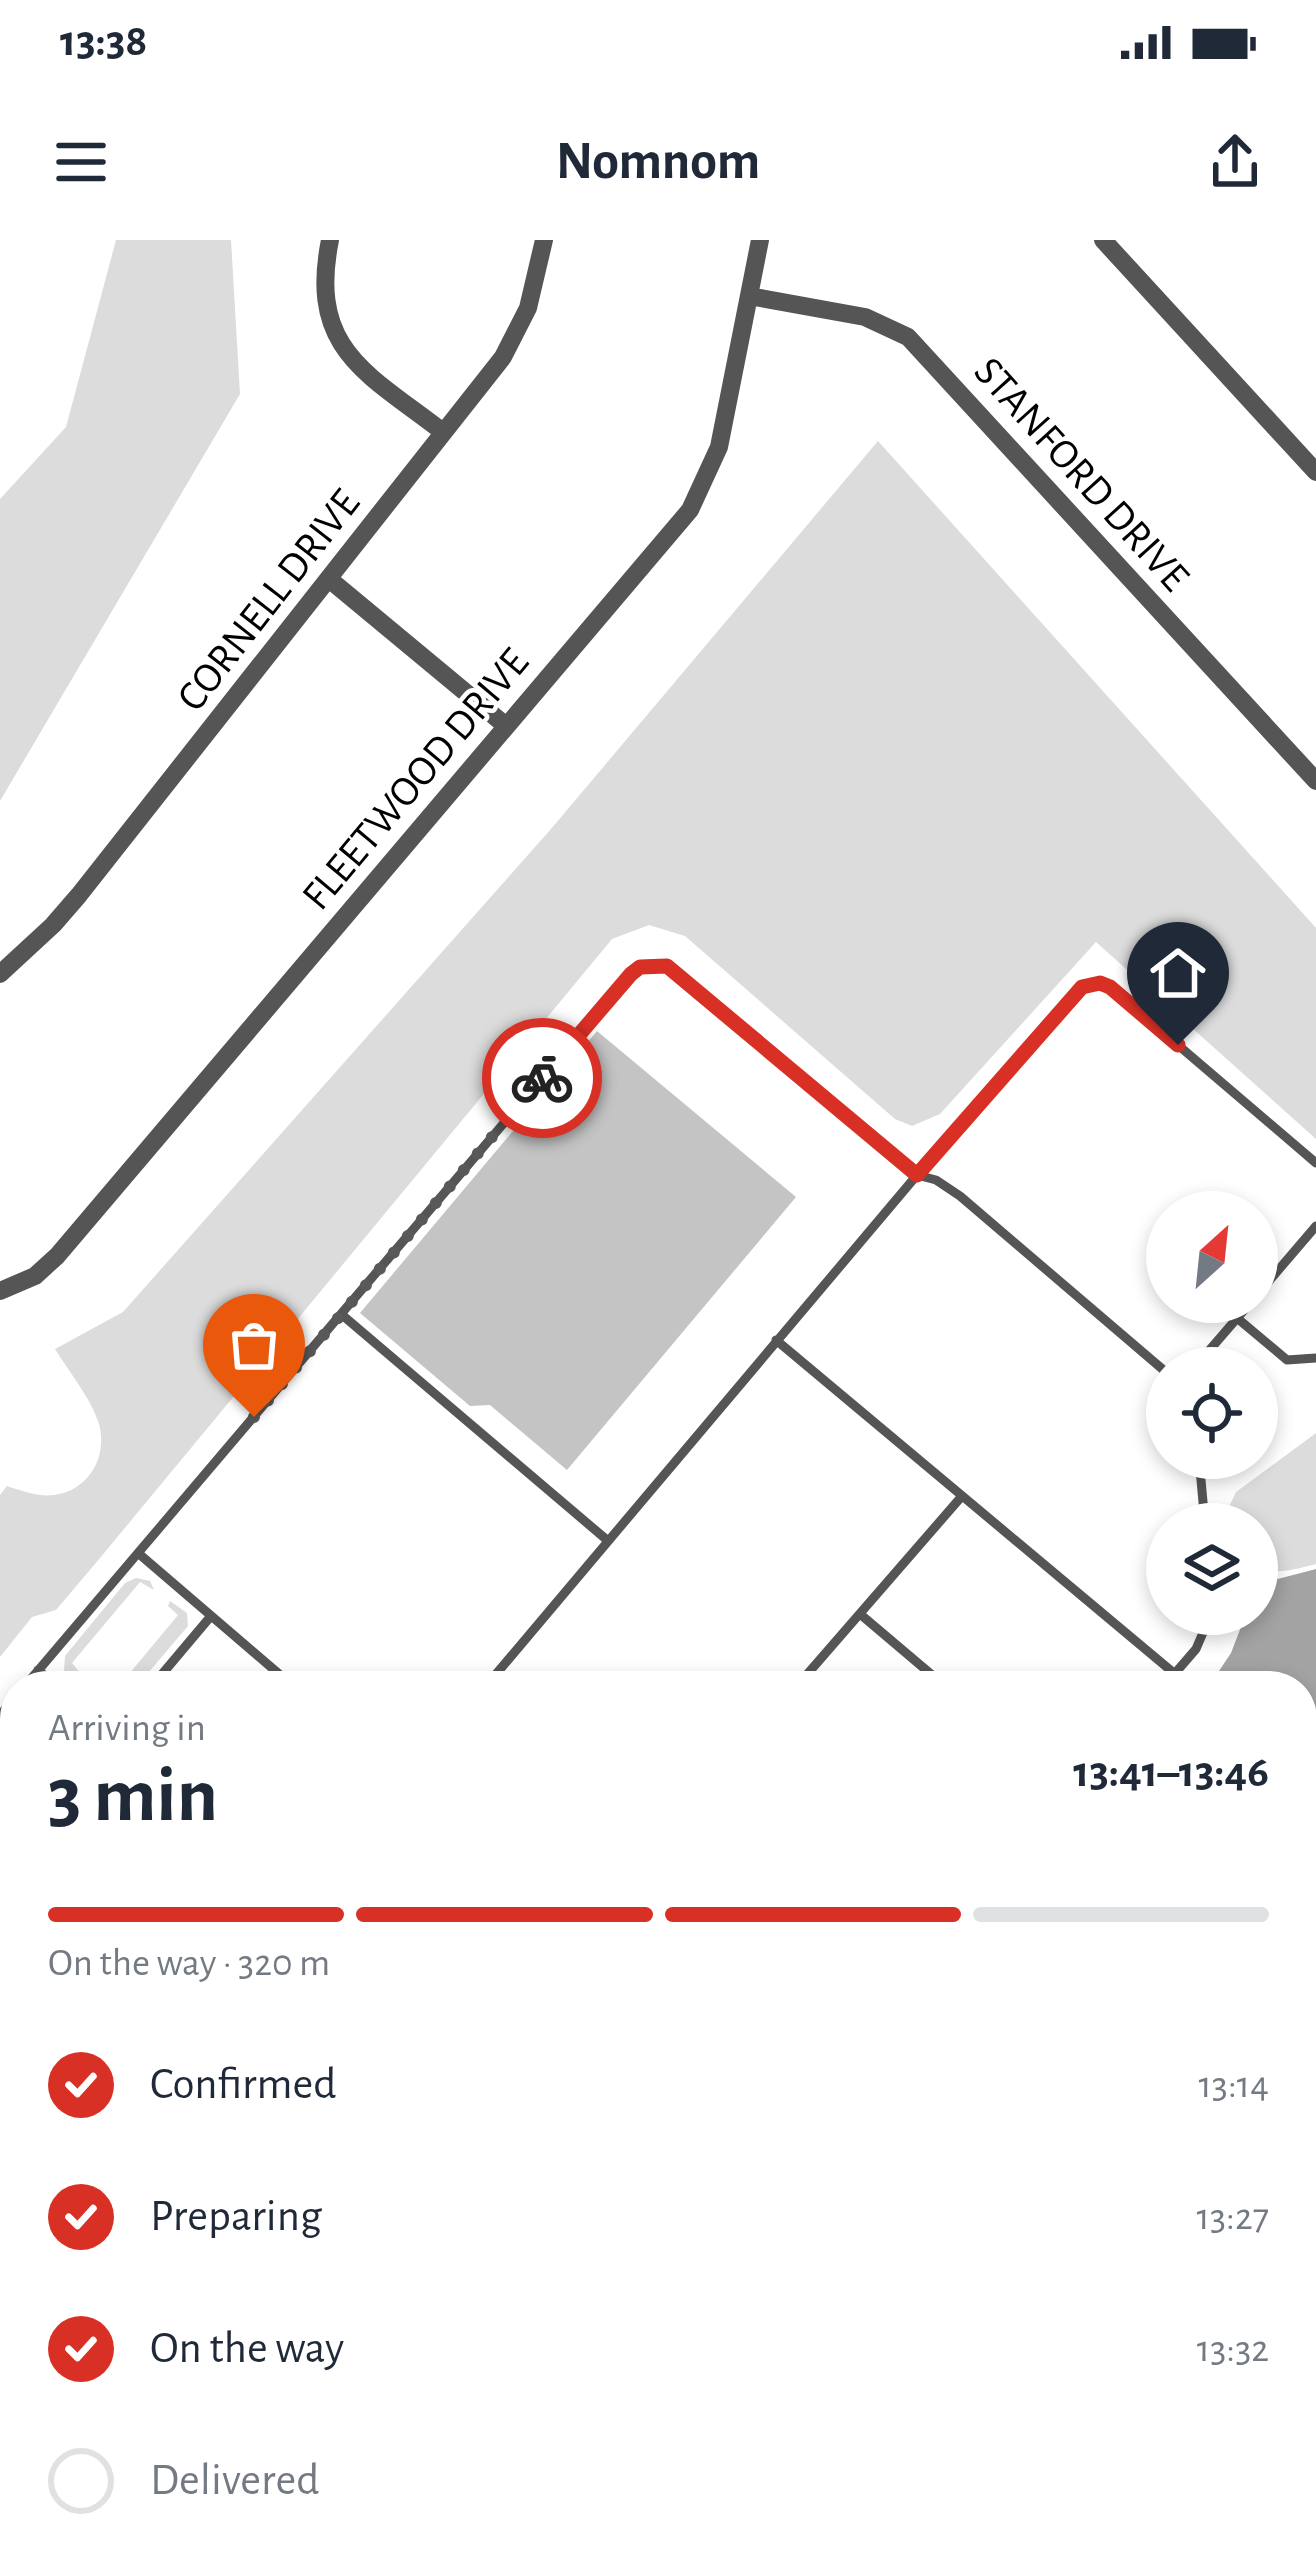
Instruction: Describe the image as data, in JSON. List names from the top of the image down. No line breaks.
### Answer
{"streets":{"street":["STANFORD DRIVE","CORNELL DRIVE","FLEETWOOD DRIVE"]},"crossings":[["STANFORD DRIVE","FLEETWOOD DRIVE"]],"north":"top right","page":{"status":"13:38","header":"Nomnom","heading":["3 min","Arriving in","13:41–13:46"],"bar":"On the way · 320 m","list":[["Confirmed","13:14"],["Preparing","13:27"],["On the way","13:32"],"Delivered"]}}
